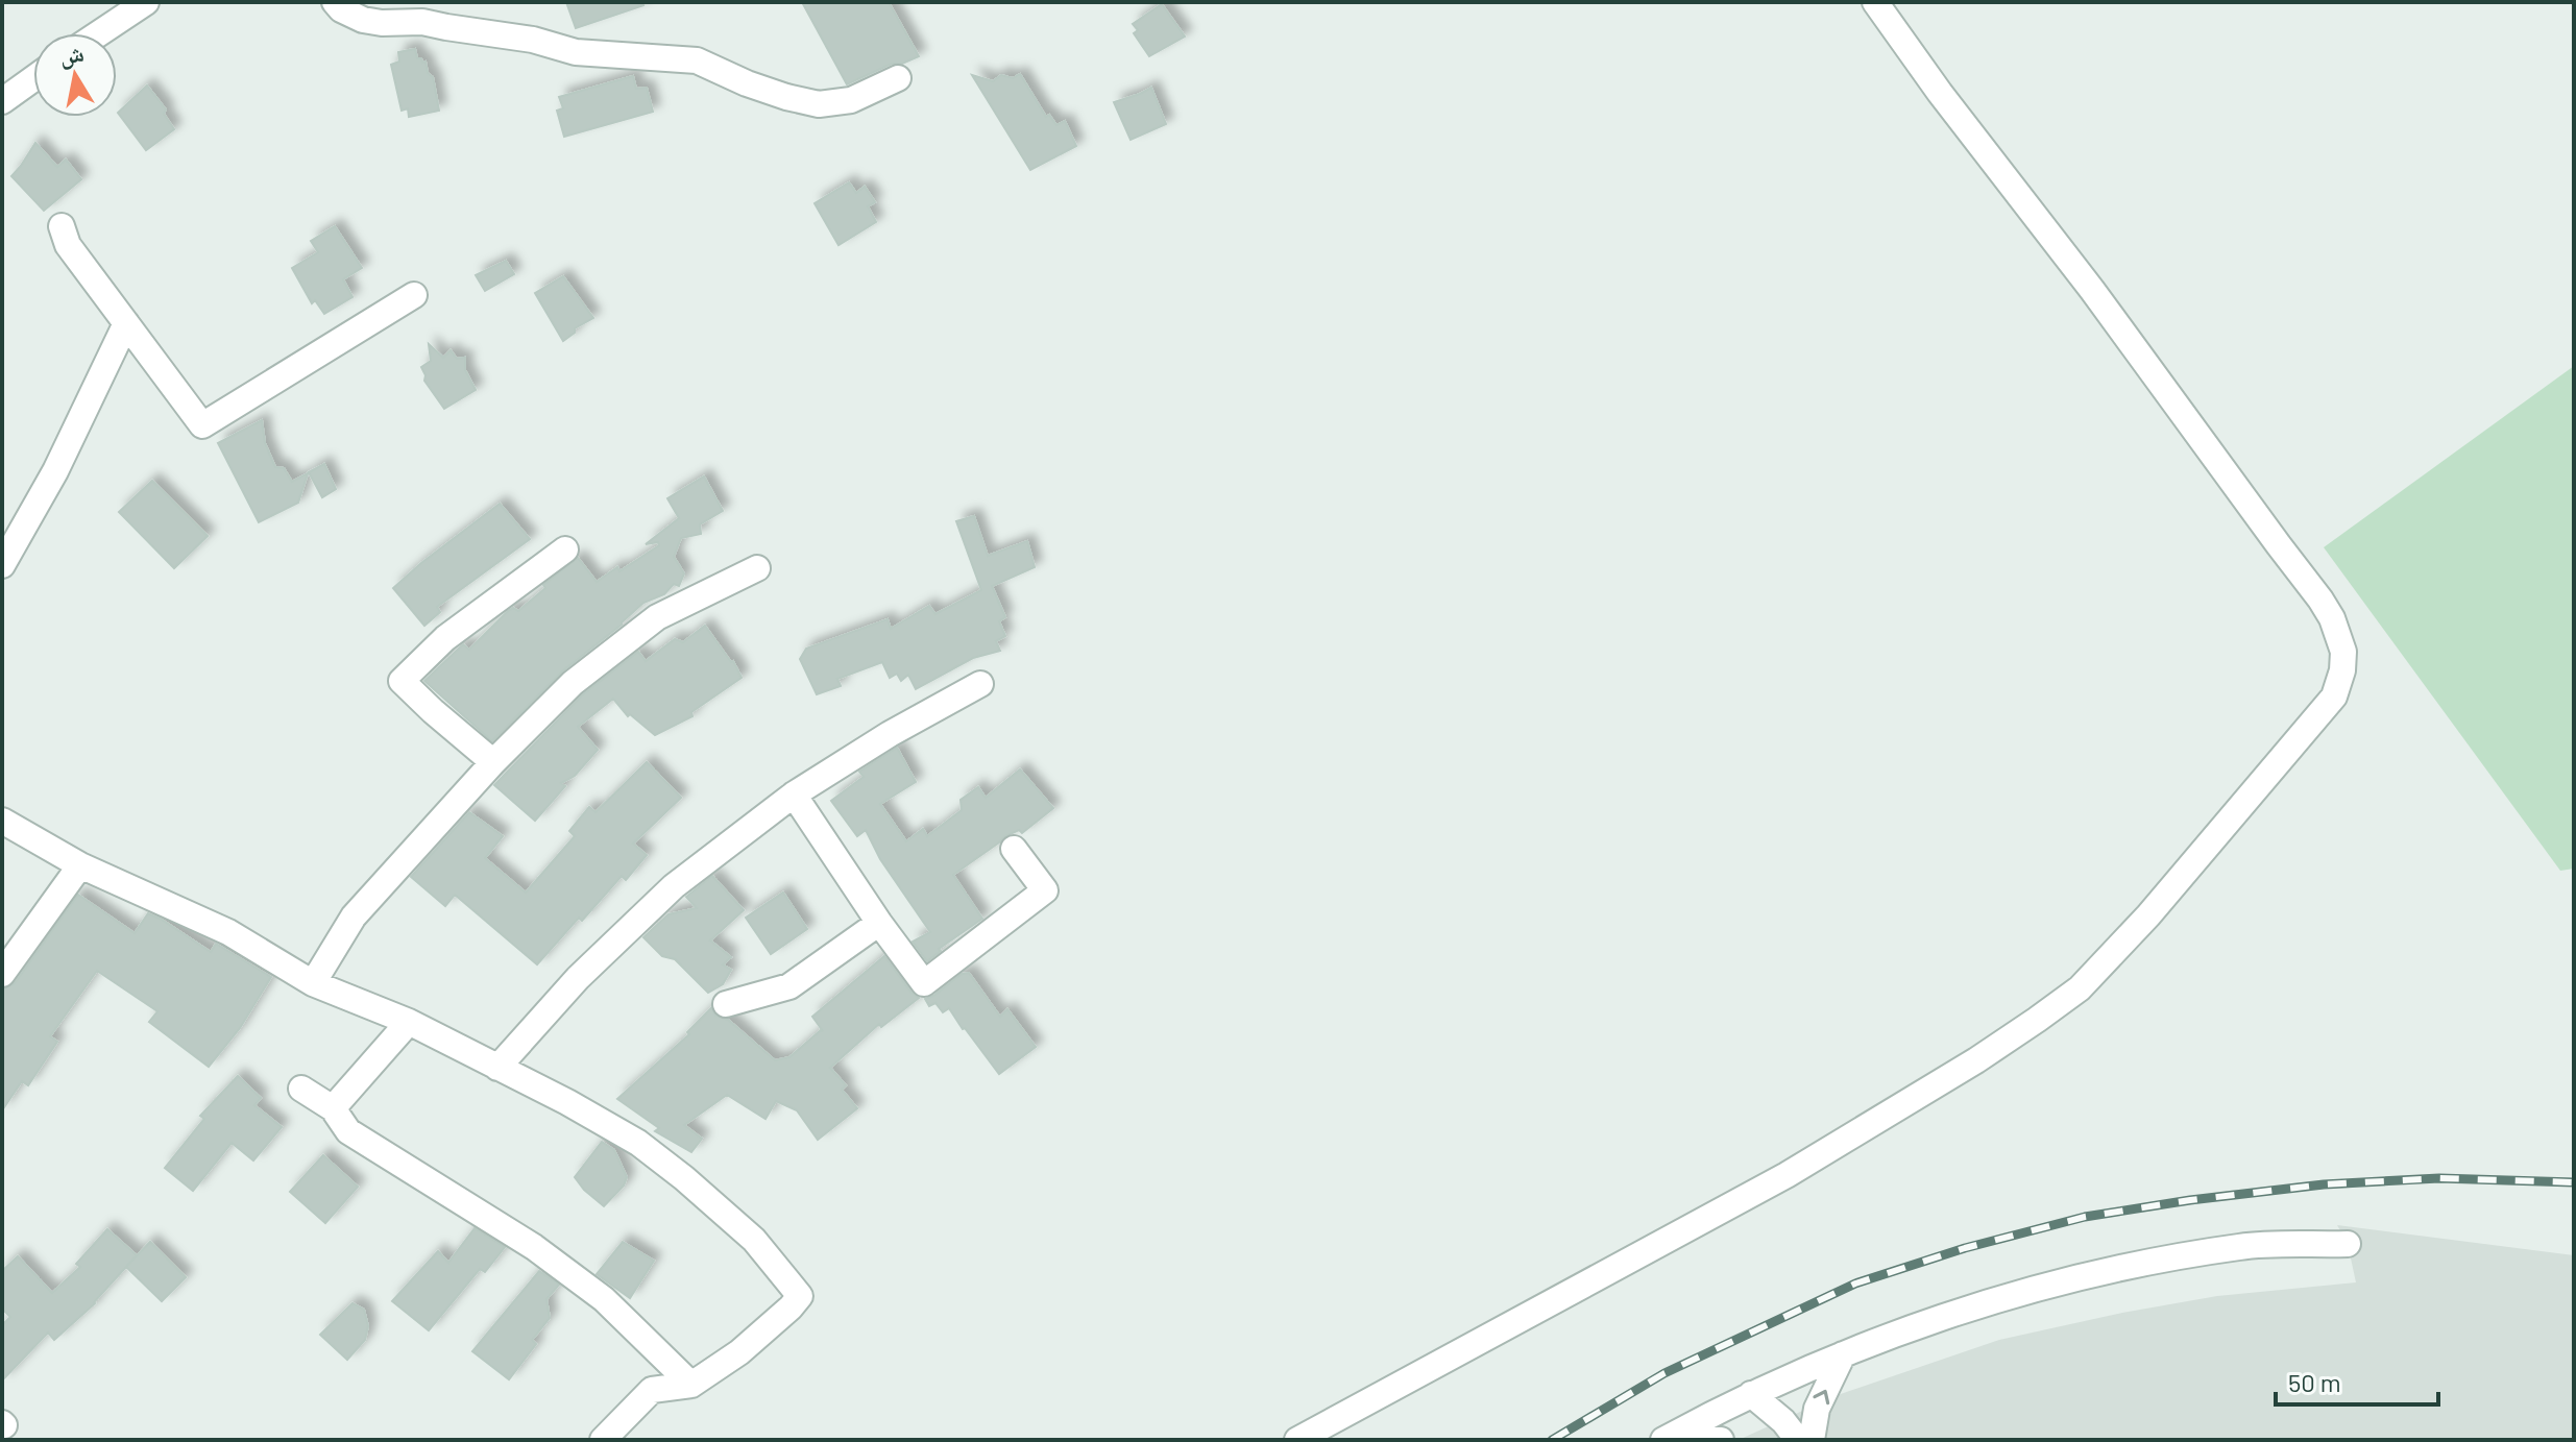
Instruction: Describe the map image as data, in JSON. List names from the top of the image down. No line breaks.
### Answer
{"scale_bar":"50 m","north":"top"}
